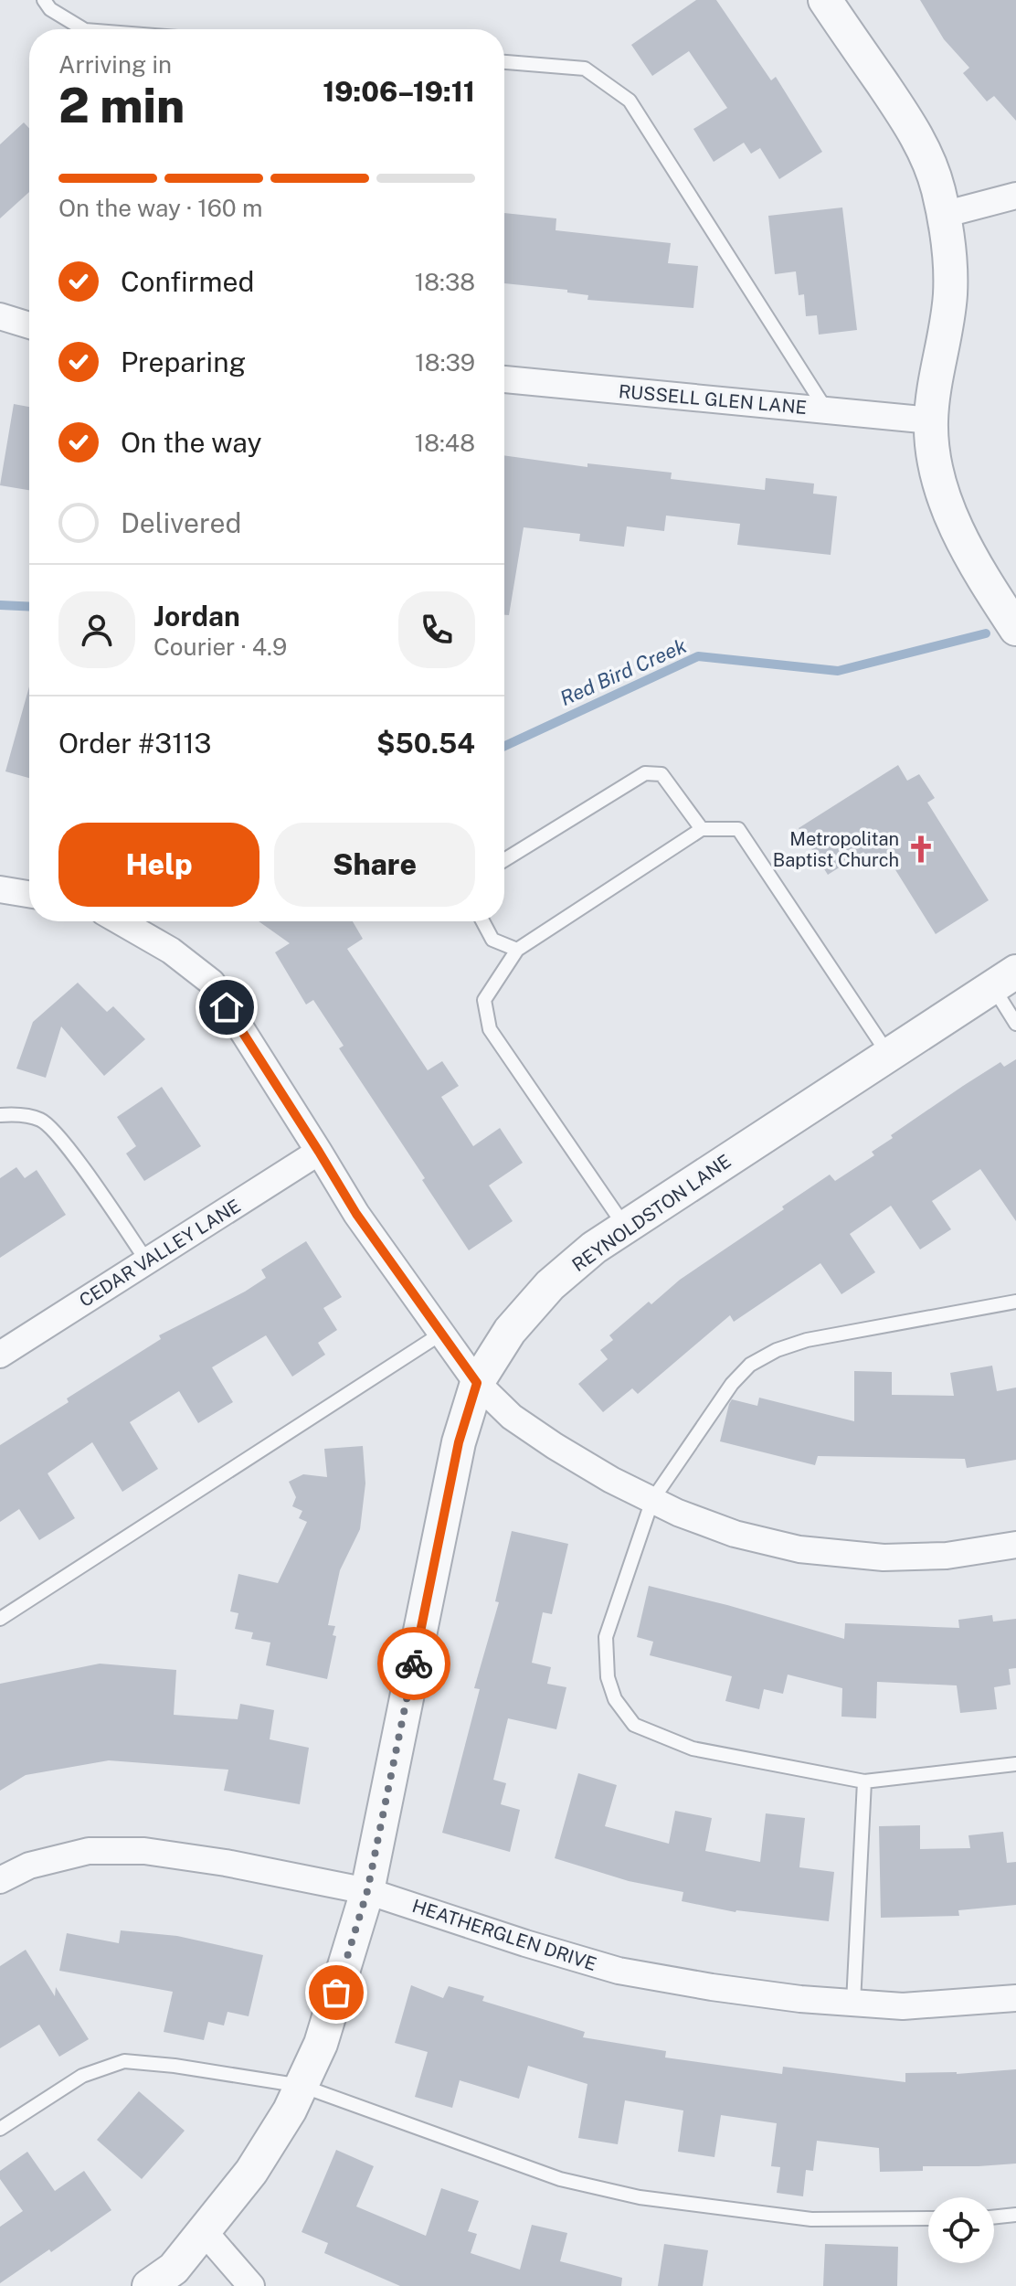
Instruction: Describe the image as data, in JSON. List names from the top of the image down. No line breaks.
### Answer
{"streets":{"street":["RUSSELL GLEN LANE","REYNOLDSTON LANE","CEDAR VALLEY LANE","HEATHERGLEN DRIVE"]},"crossings":[["REYNOLDSTON LANE","HEATHERGLEN DRIVE"]],"water":["Red Bird Creek"],"places":{"church":["Metropolitan Baptist Church"]},"page":{"heading":["2 min","Arriving in","19:06–19:11"],"panel":["Jordan","Courier · 4.9","Order #3113","$50.54"],"bar":"On the way · 160 m","list":[["Confirmed","18:38"],["Preparing","18:39"],["On the way","18:48"],"Delivered"],"buttons":["Help","Share"]}}
